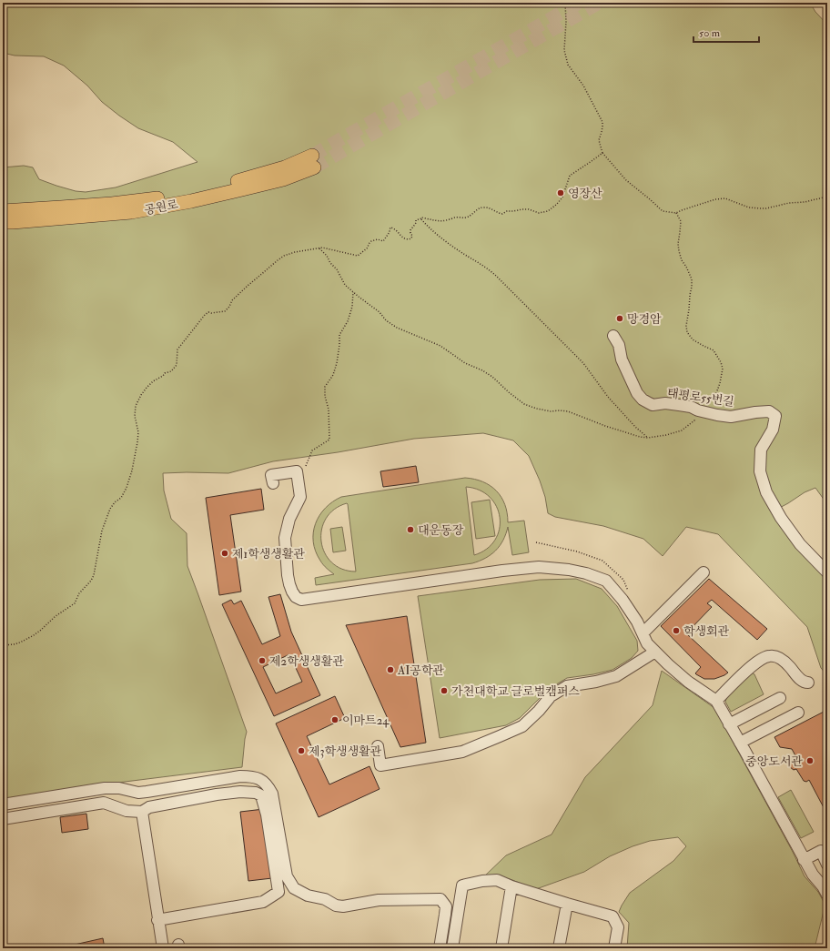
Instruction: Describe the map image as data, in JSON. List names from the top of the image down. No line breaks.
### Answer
{"streets":{"main road":["공원로"],"street":["태평로55번길"]},"places":["영장산","망경암","대운동장","제1학생생활관","학생회관","제2학생생활관","AI공학관","가천대학교 글로벌캠퍼스","이마트24","제3학생생활관","중앙도서관"],"scale_bar":"50 m"}
